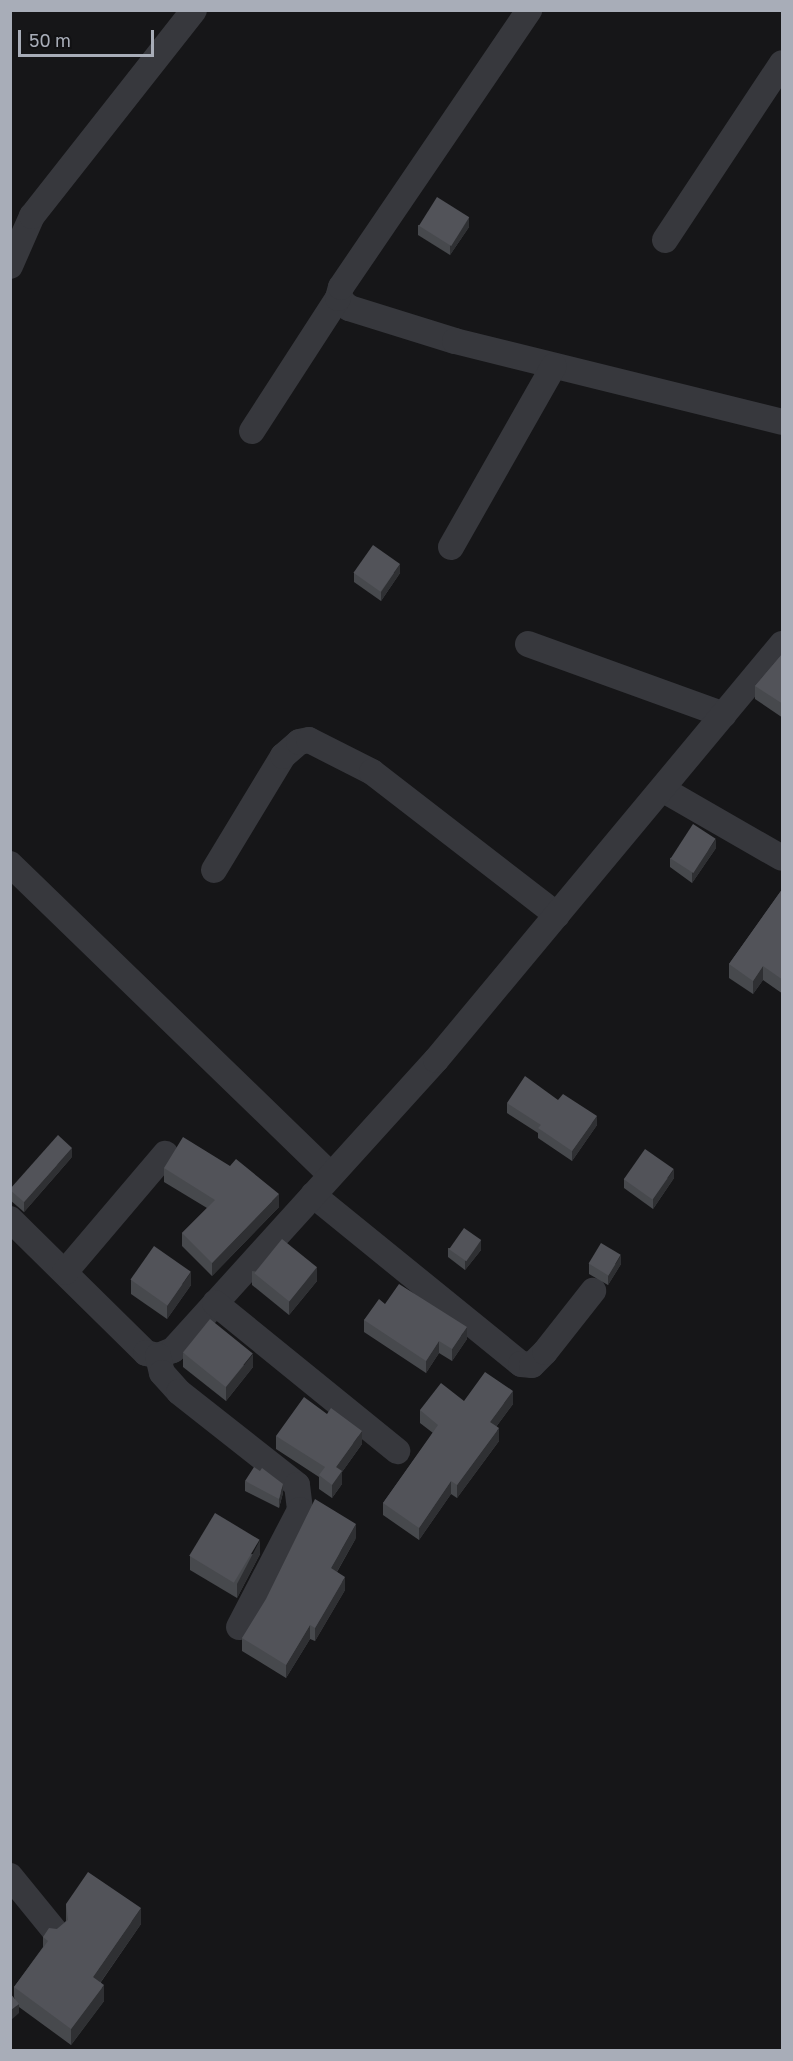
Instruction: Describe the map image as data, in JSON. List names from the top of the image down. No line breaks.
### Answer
{"scale_bar":"50 m"}
